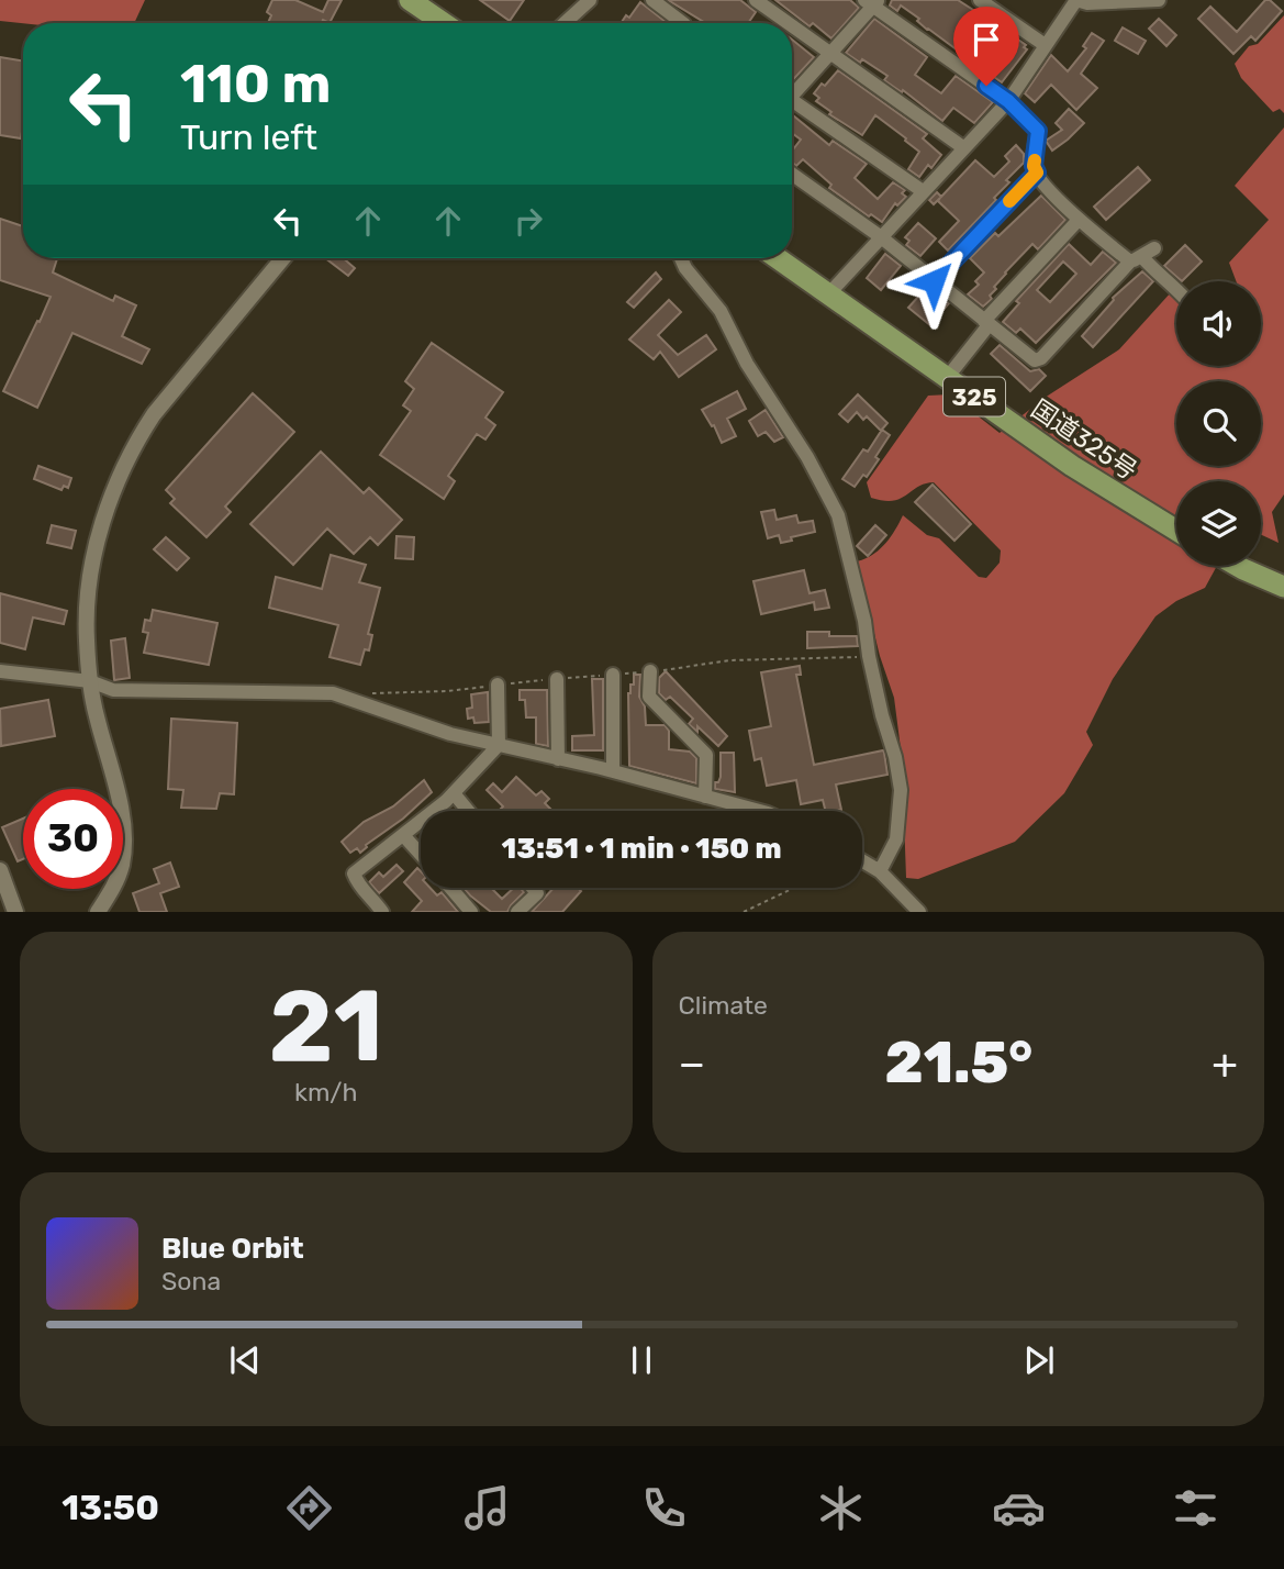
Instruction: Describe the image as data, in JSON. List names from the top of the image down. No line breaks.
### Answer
{"streets":{"highway":["325","国道325号"]},"page":{"turn":["110 m","Turn left"],"limit":"30","trip":"13:51 · 1 min · 150 m","tile":[["21","km/h"],"Climate"],"heat":["−","21.5°","+"],"song":["Blue Orbit","Sona"],"tabs":"13:50"}}
